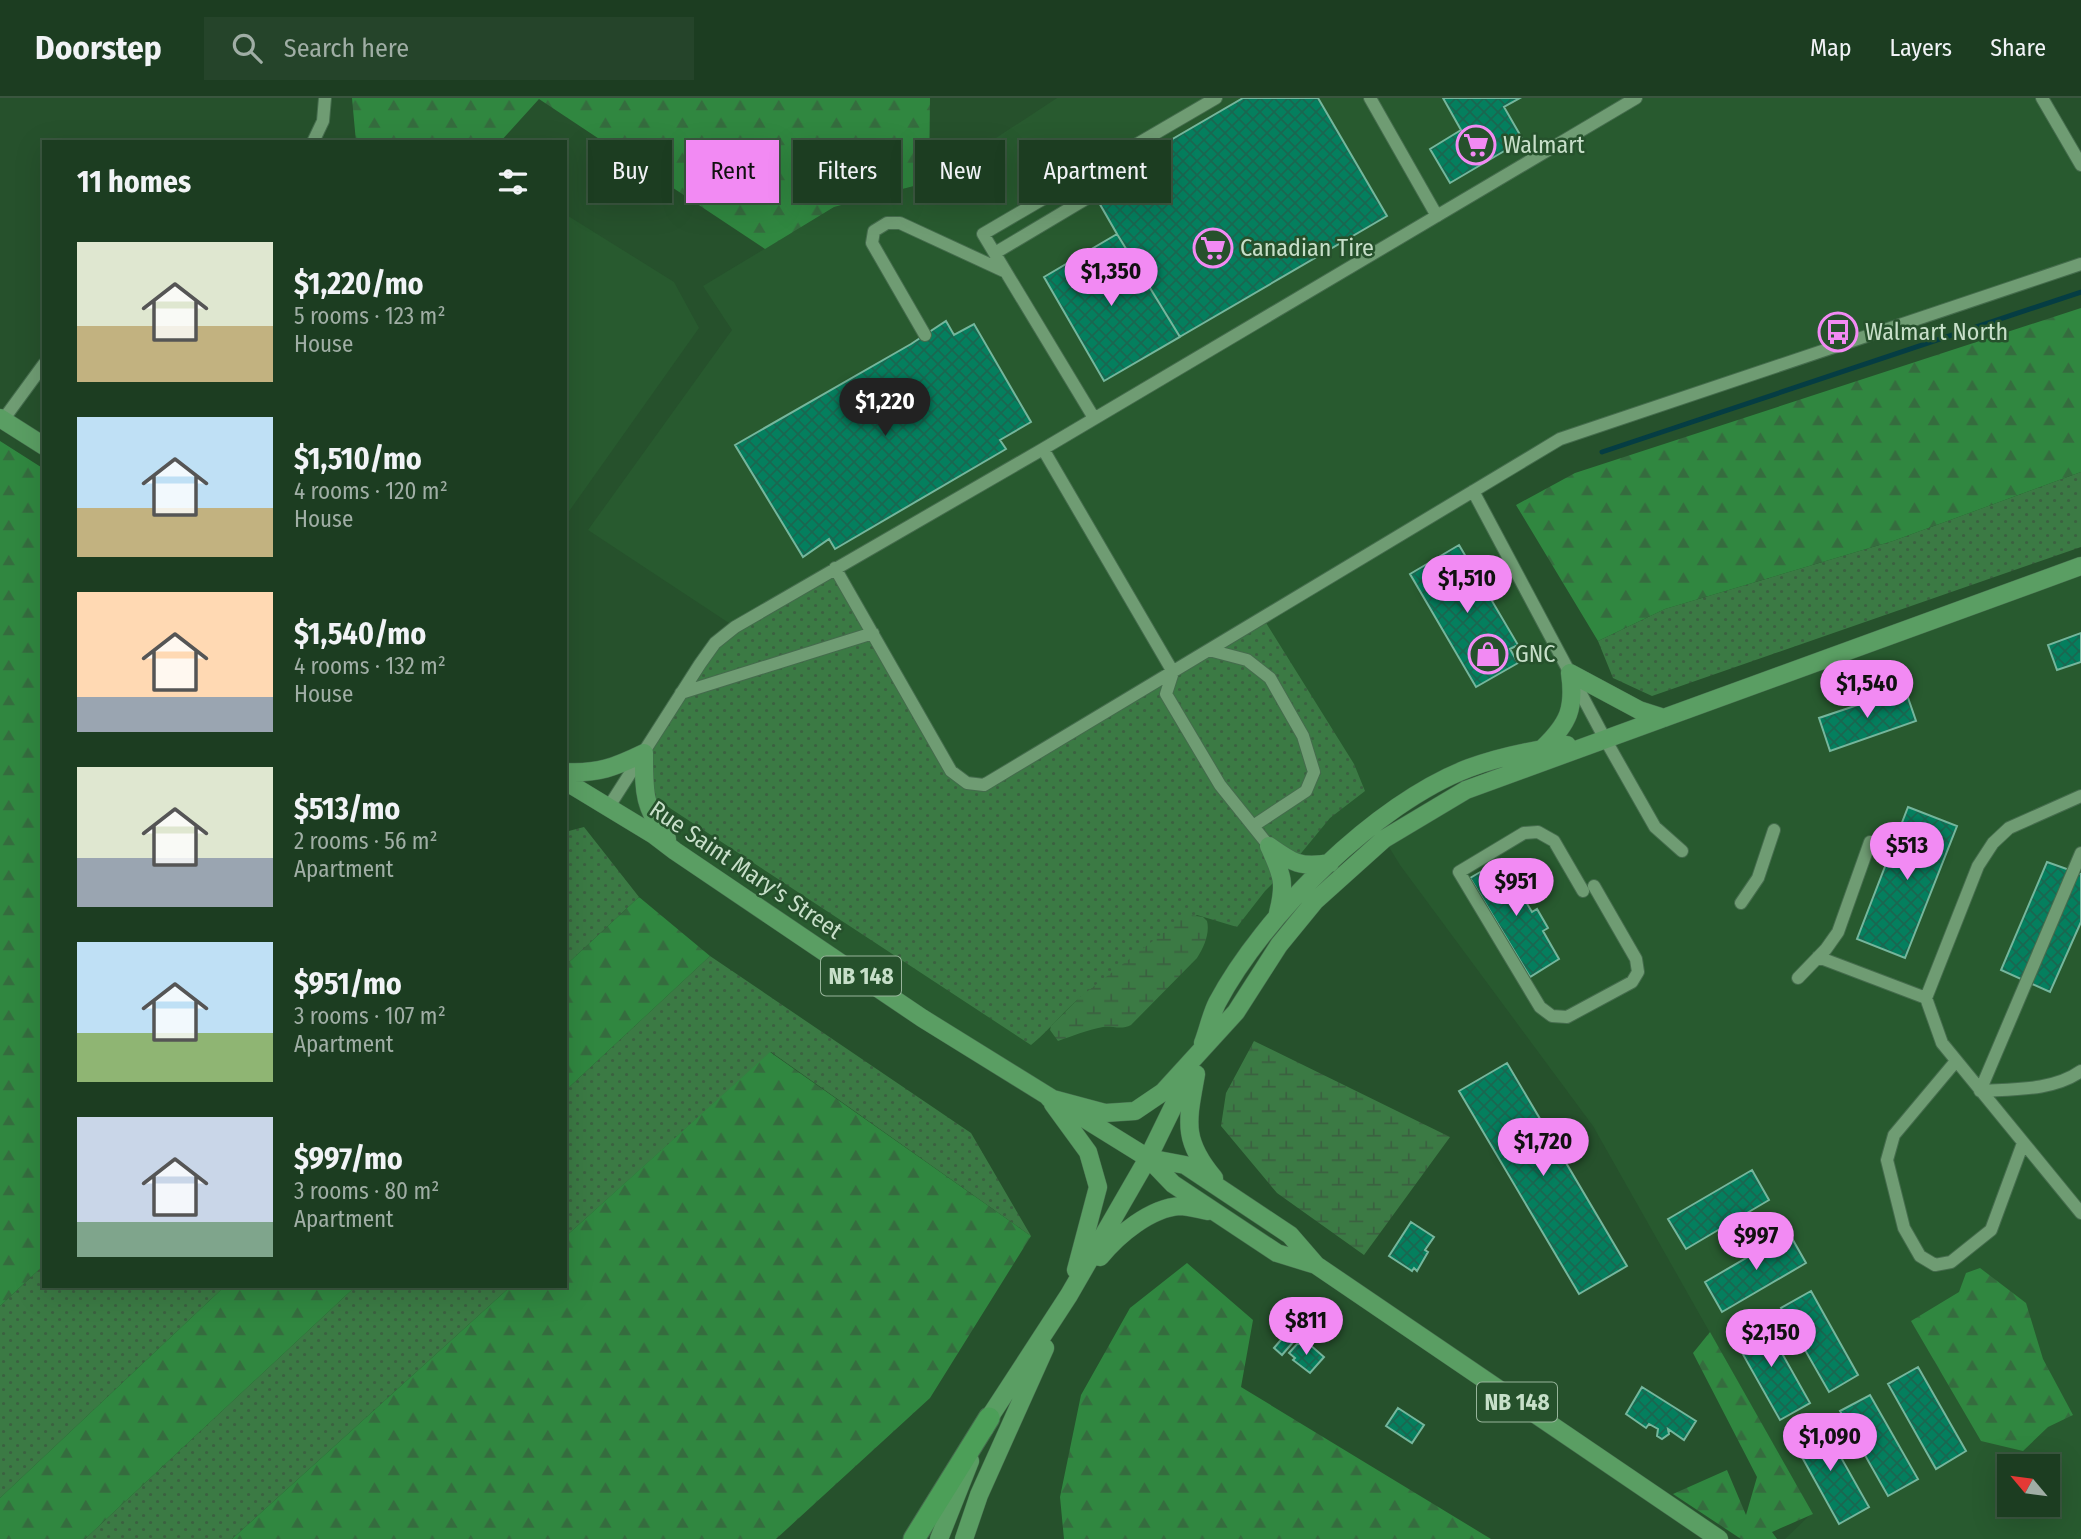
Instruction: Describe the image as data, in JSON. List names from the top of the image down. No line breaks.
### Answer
{"streets":{"main road":["Rue Saint Mary's Street","NB 148"]},"places":{"supermarket":["Walmart","Canadian Tire"],"bus stop":["Walmart North"],"shop":["GNC"]},"north":"top left","page":{"header":"Doorstep","search":"Search here","nav":["Map","Layers","Share"],"chip":["Buy","Rent","Filters","New","Apartment"],"heading":"11 homes","list":[{"name":"$1,220/mo","note":"5 rooms · 123 m² · House"},{"name":"$1,510/mo","note":"4 rooms · 120 m² · House"},{"name":"$1,540/mo","note":"4 rooms · 132 m² · House"},{"name":"$513/mo","note":"2 rooms · 56 m² · Apartment"},{"name":"$951/mo","note":"3 rooms · 107 m² · Apartment"},{"name":"$997/mo","note":"3 rooms · 80 m² · Apartment"}],"price":["$1,350","$1,220","$1,510","$1,540","$513","$951","$1,720","$997","$811","$2,150","$1,090"]}}
